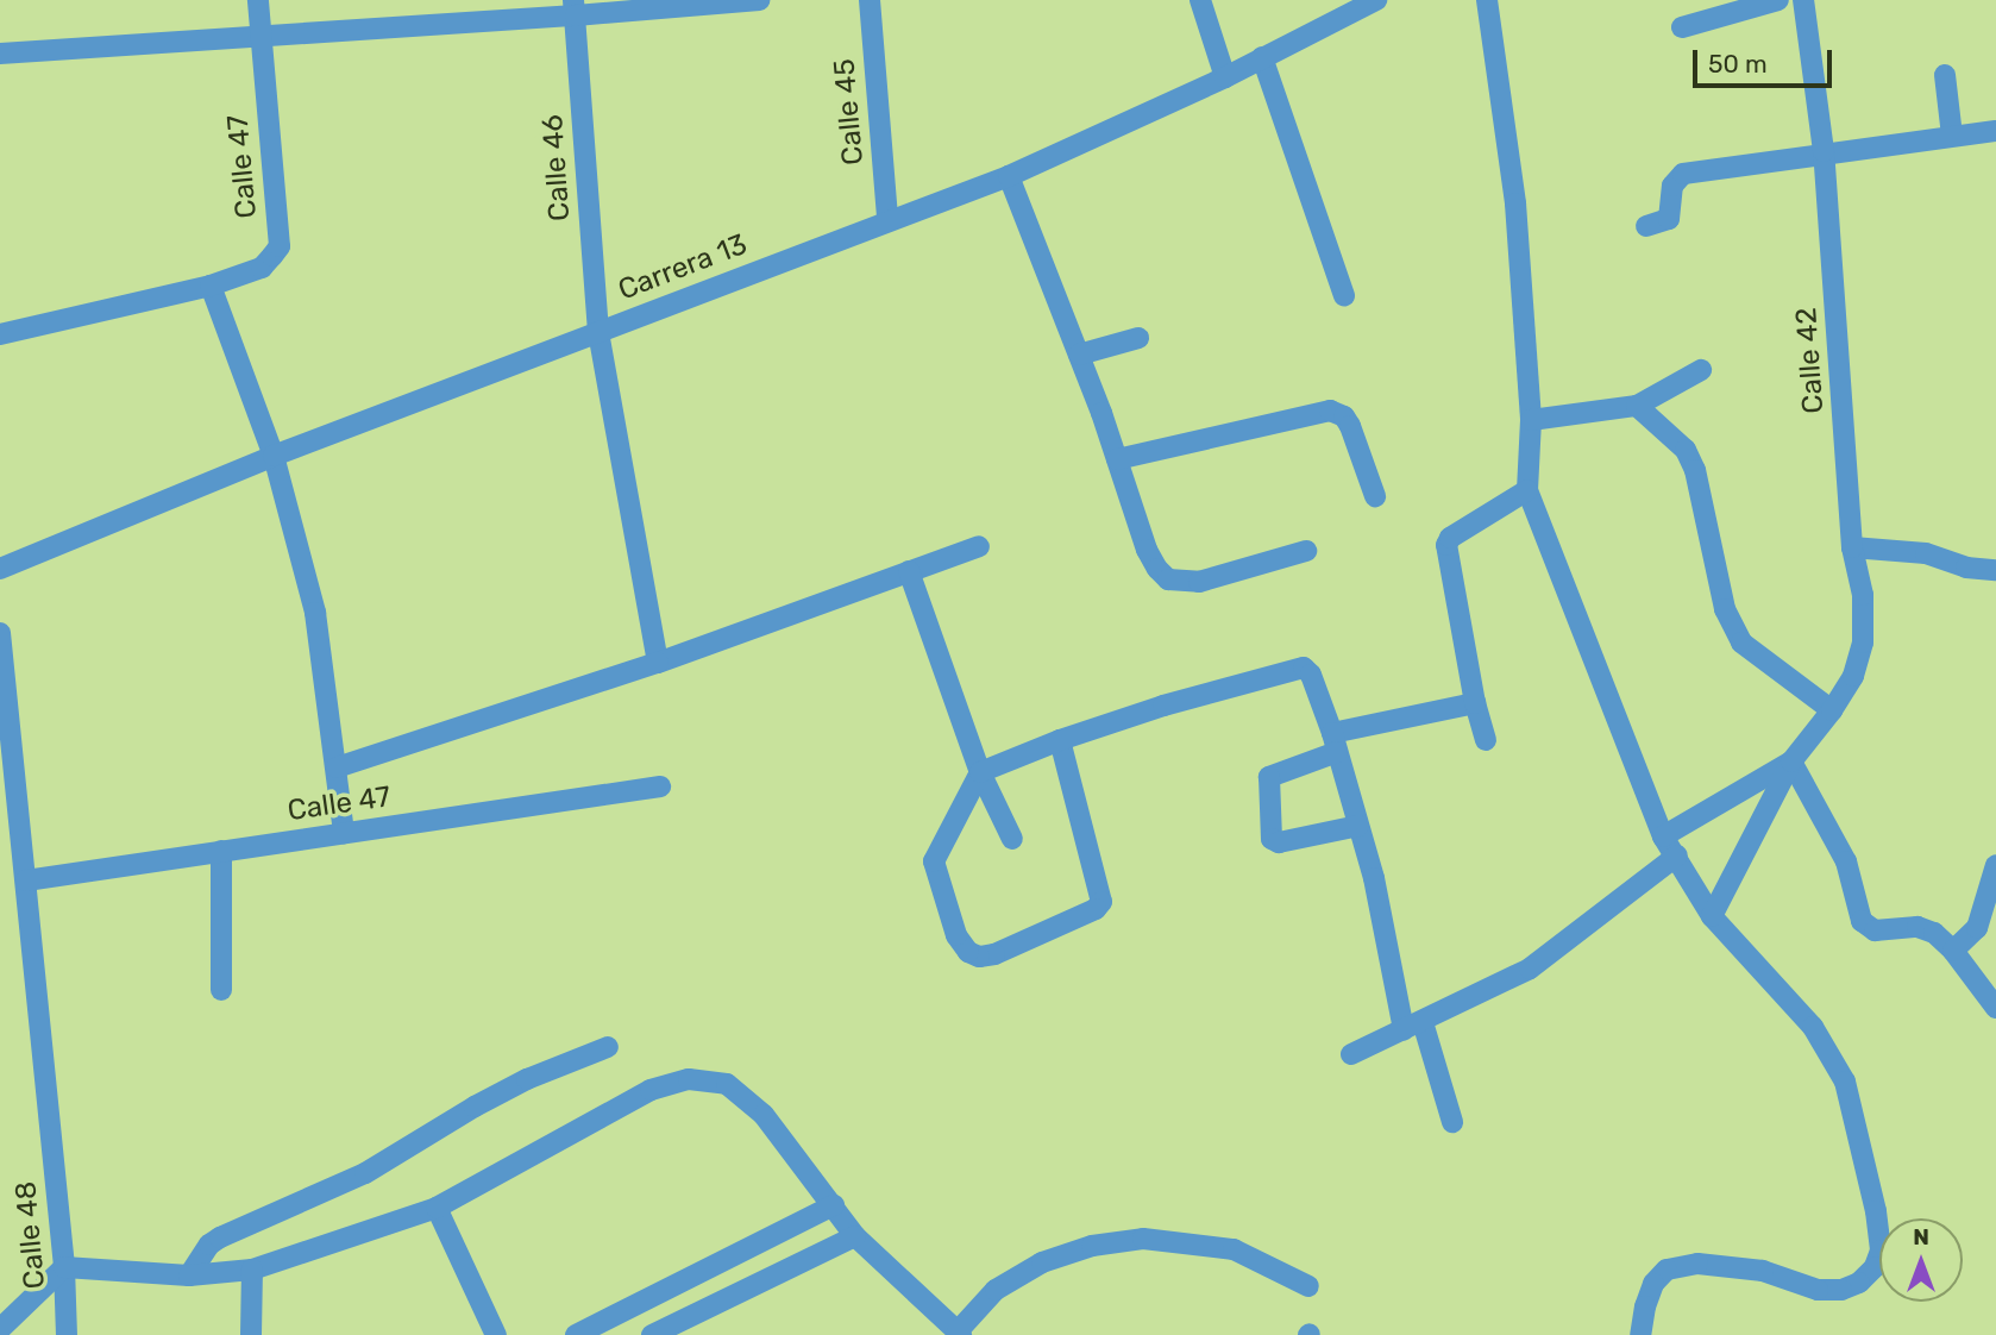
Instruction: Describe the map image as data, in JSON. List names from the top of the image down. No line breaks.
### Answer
{"streets":{"street":["Calle 45","Calle 47","Calle 46","Carrera 13","Calle 42","Calle 48"]},"crossings":[["Calle 45","Carrera 13"],["Calle 47","Calle 48"],["Calle 46","Carrera 13"]],"scale_bar":"50 m","north":"top"}
